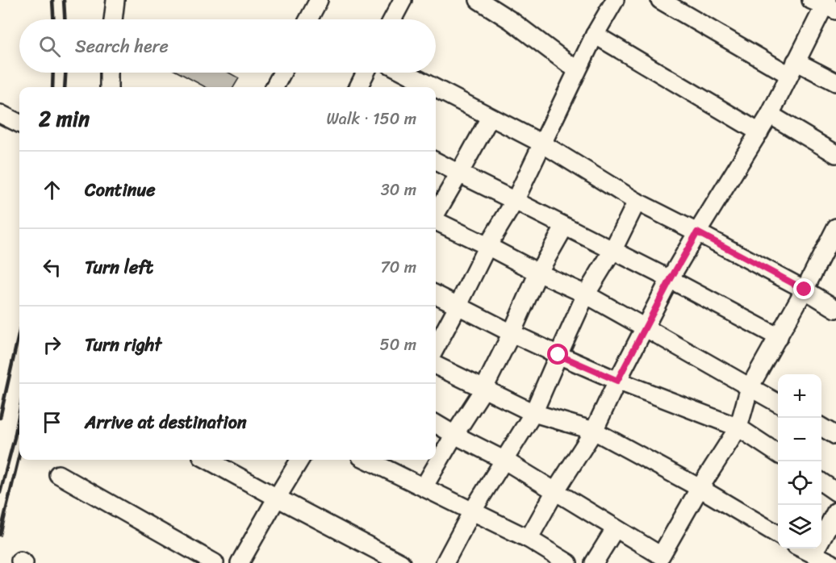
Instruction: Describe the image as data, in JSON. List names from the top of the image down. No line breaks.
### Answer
{"page":{"search":"Search here","heading":["2 min","Walk · 150 m"],"list":[["Continue","30 m"],["Turn left","70 m"],["Turn right","50 m"],"Arrive at destination"],"map_buttons":["+","−"]}}
